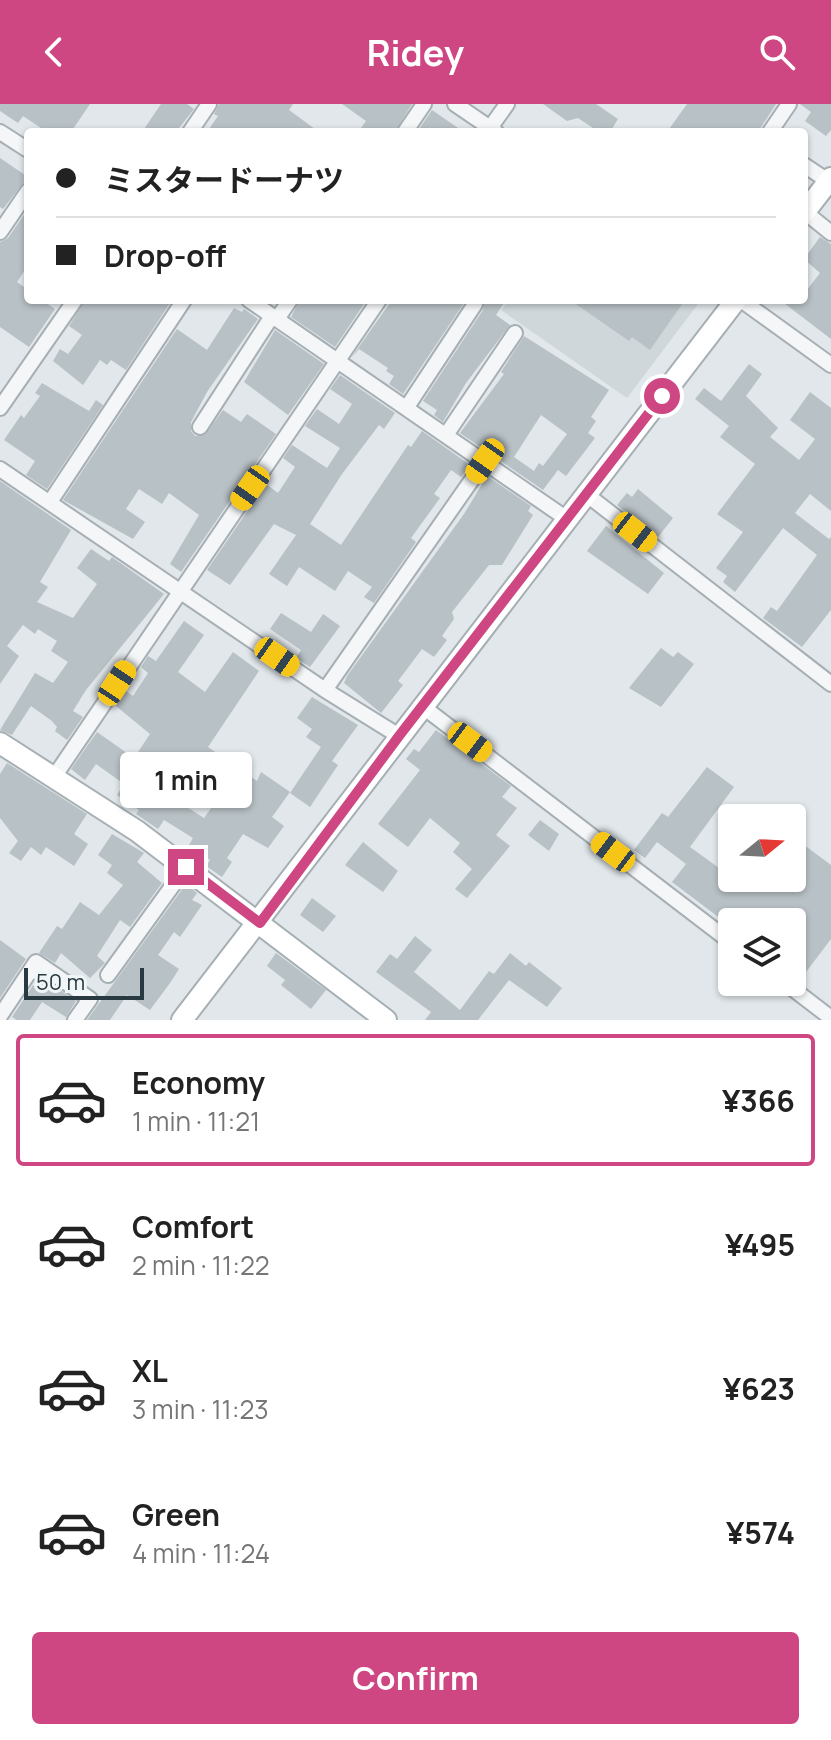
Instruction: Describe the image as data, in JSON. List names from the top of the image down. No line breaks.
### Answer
{"scale_bar":"50 m","north":"right","page":{"header":"Ridey","banner":["ミスタードーナツ","Drop-off"],"bubble":"1 min","scale":"50 m","list":[{"name":"Economy","note":"1 min · 11:21","value":"¥366"},{"name":"Comfort","note":"2 min · 11:22","value":"¥495"},{"name":"XL","note":"3 min · 11:23","value":"¥623"},{"name":"Green","note":"4 min · 11:24","value":"¥574"}],"buttons":"Confirm"}}
